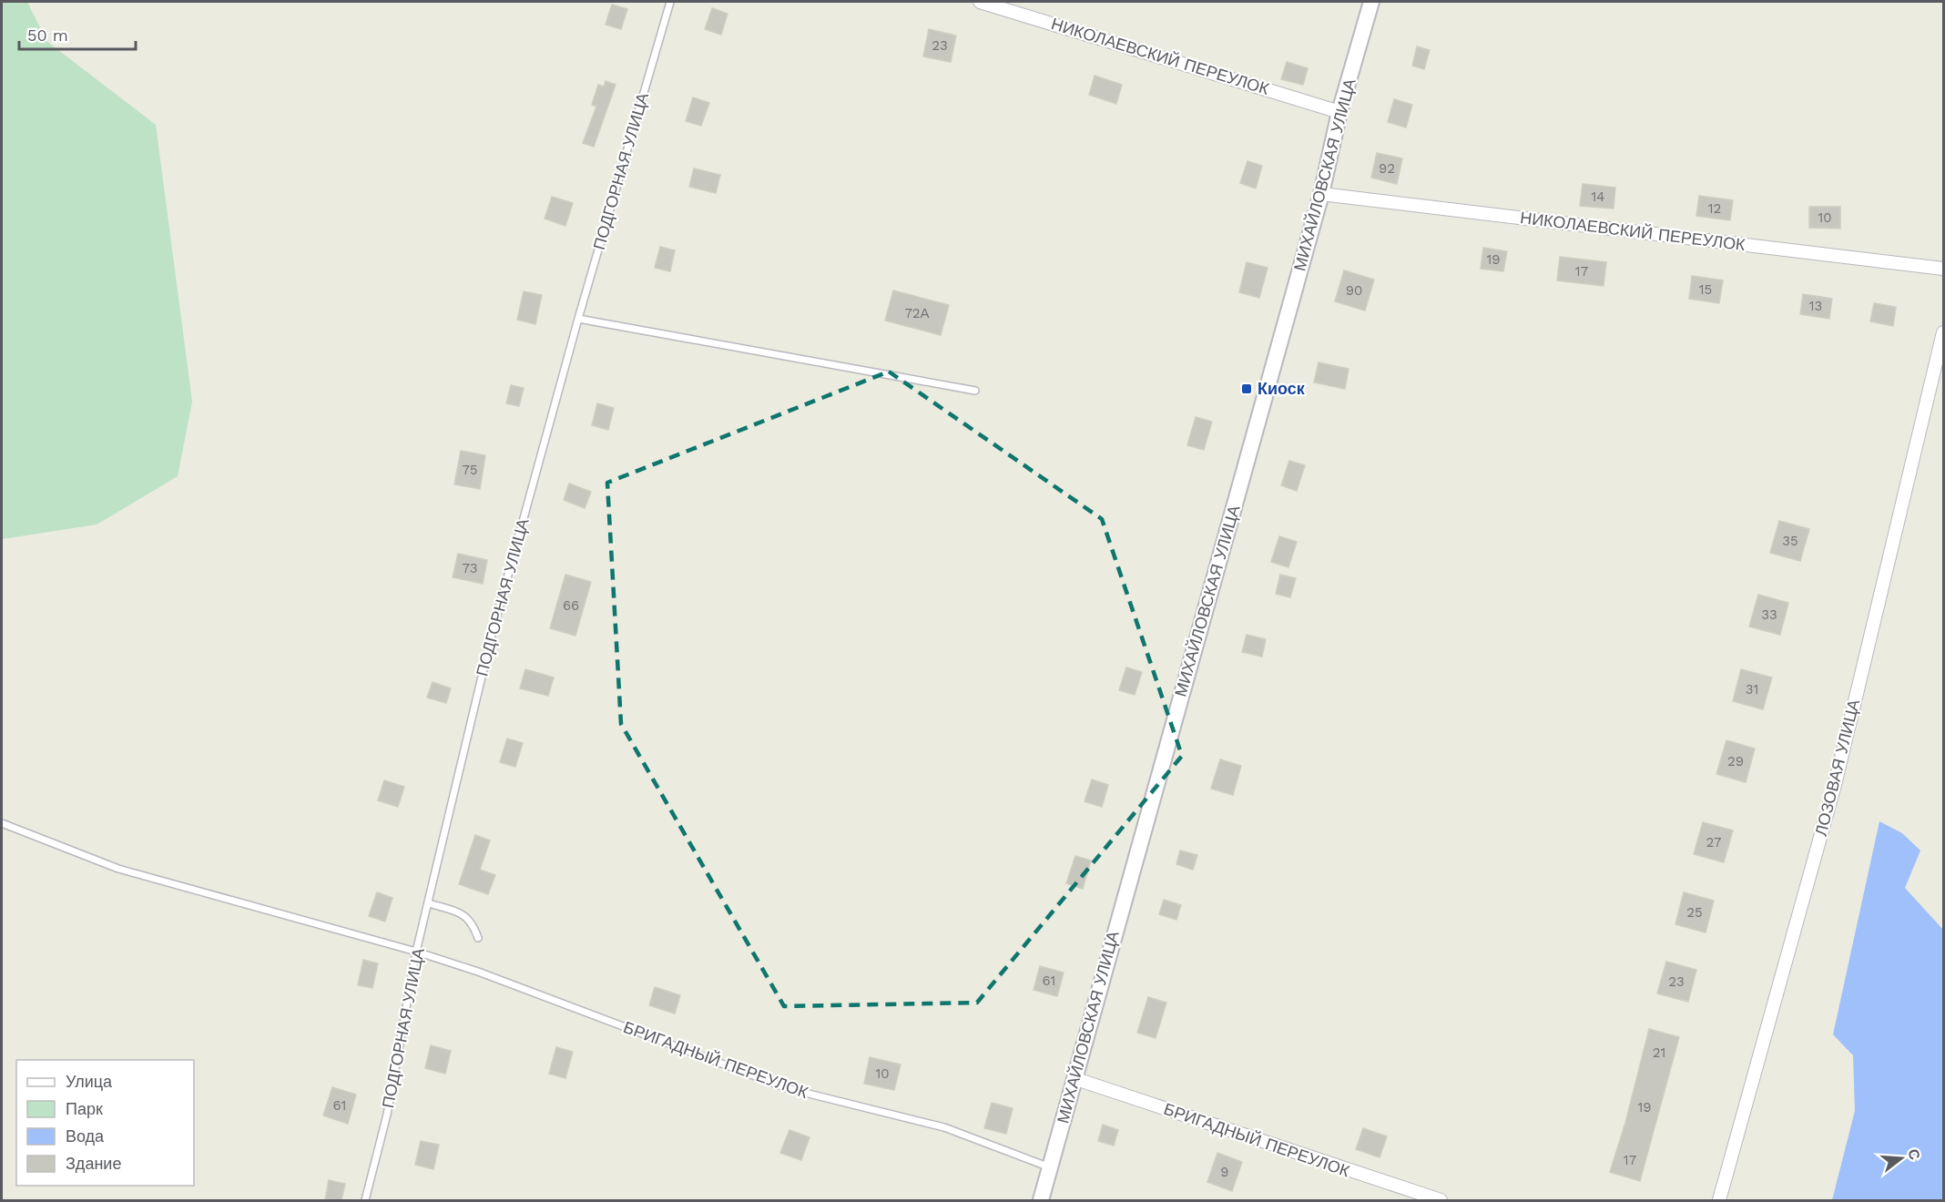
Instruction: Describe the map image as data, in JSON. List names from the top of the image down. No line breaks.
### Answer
{"streets":{"street":["НИКОЛАЕВСКИЙ ПЕРЕУЛОК","МИХАЙЛОВСКАЯ УЛИЦА","ЛОЗОВАЯ УЛИЦА","БРИГАДНЫЙ ПЕРЕУЛОК"],"lane":["ПОДГОРНАЯ УЛИЦА"]},"crossings":[["НИКОЛАЕВСКИЙ ПЕРЕУЛОК","МИХАЙЛОВСКАЯ УЛИЦА"],["ПОДГОРНАЯ УЛИЦА","БРИГАДНЫЙ ПЕРЕУЛОК"],["МИХАЙЛОВСКАЯ УЛИЦА","БРИГАДНЫЙ ПЕРЕУЛОК"]],"places":{"transit":["Киоск"]},"house_numbers":["23","92","14","12","10","19","17","15","90","13","72А","75","35","73","66","33","31","29","27","25","61","23","21","10","61","19","17","9"],"legend":["Улица","Парк","Вода","Здание"],"scale_bar":"50 m","north":"right"}
